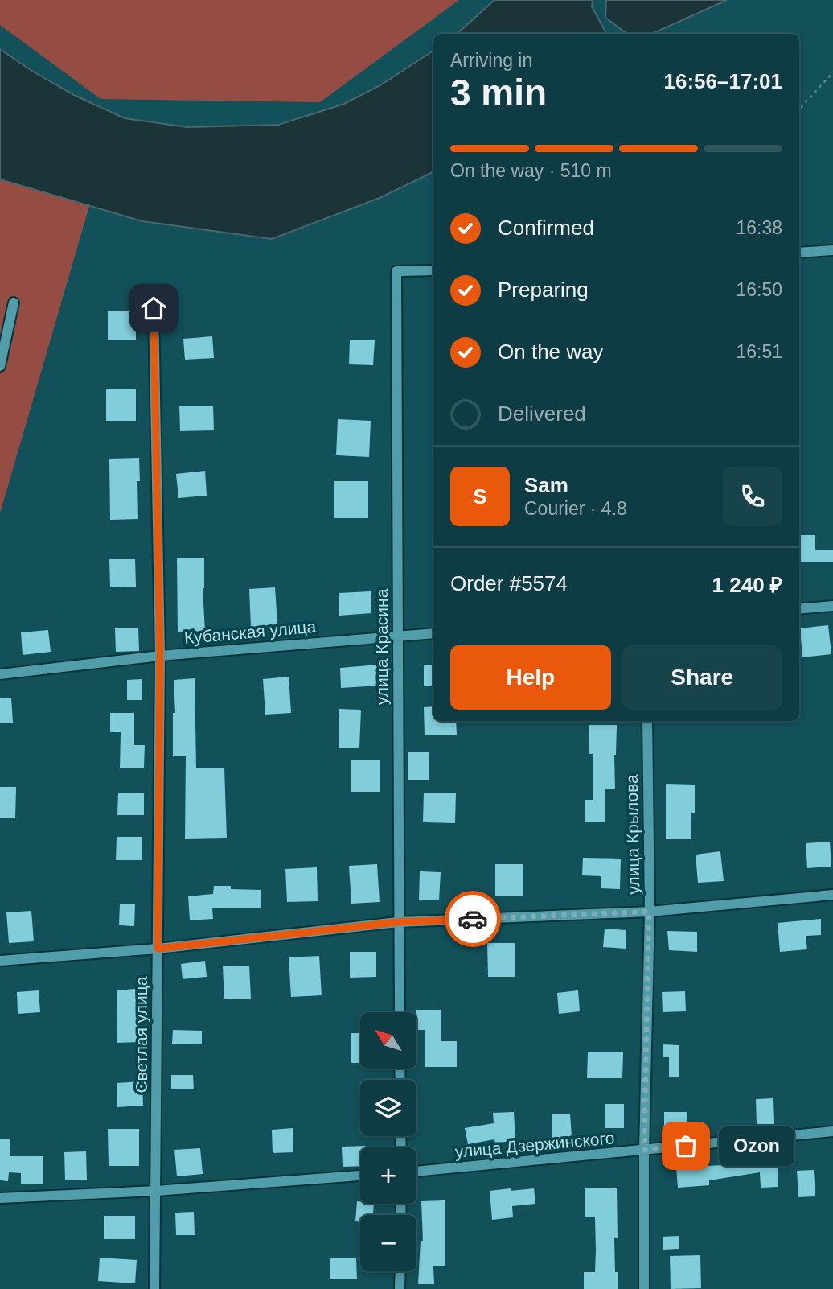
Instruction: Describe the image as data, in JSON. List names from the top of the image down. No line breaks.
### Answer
{"streets":{"street":["Кубанская улица","улица Красина","улица Крылова","Светлая улица","улица Дзержинского"]},"crossings":[["Кубанская улица","улица Красина"],["Кубанская улица","Светлая улица"],["улица Крылова","улица Дзержинского"]],"places":["Ozon"],"north":"top left","page":{"heading":["3 min","Arriving in","16:56–17:01"],"panel":["Sam","Courier · 4.8","Order #5574","1 240 ₽"],"bar":"On the way · 510 m","list":[["Confirmed","16:38"],["Preparing","16:50"],["On the way","16:51"],"Delivered"],"round":"S","buttons":["Help","Share"],"map_buttons":["+","−"],"bubble":"Ozon"}}
